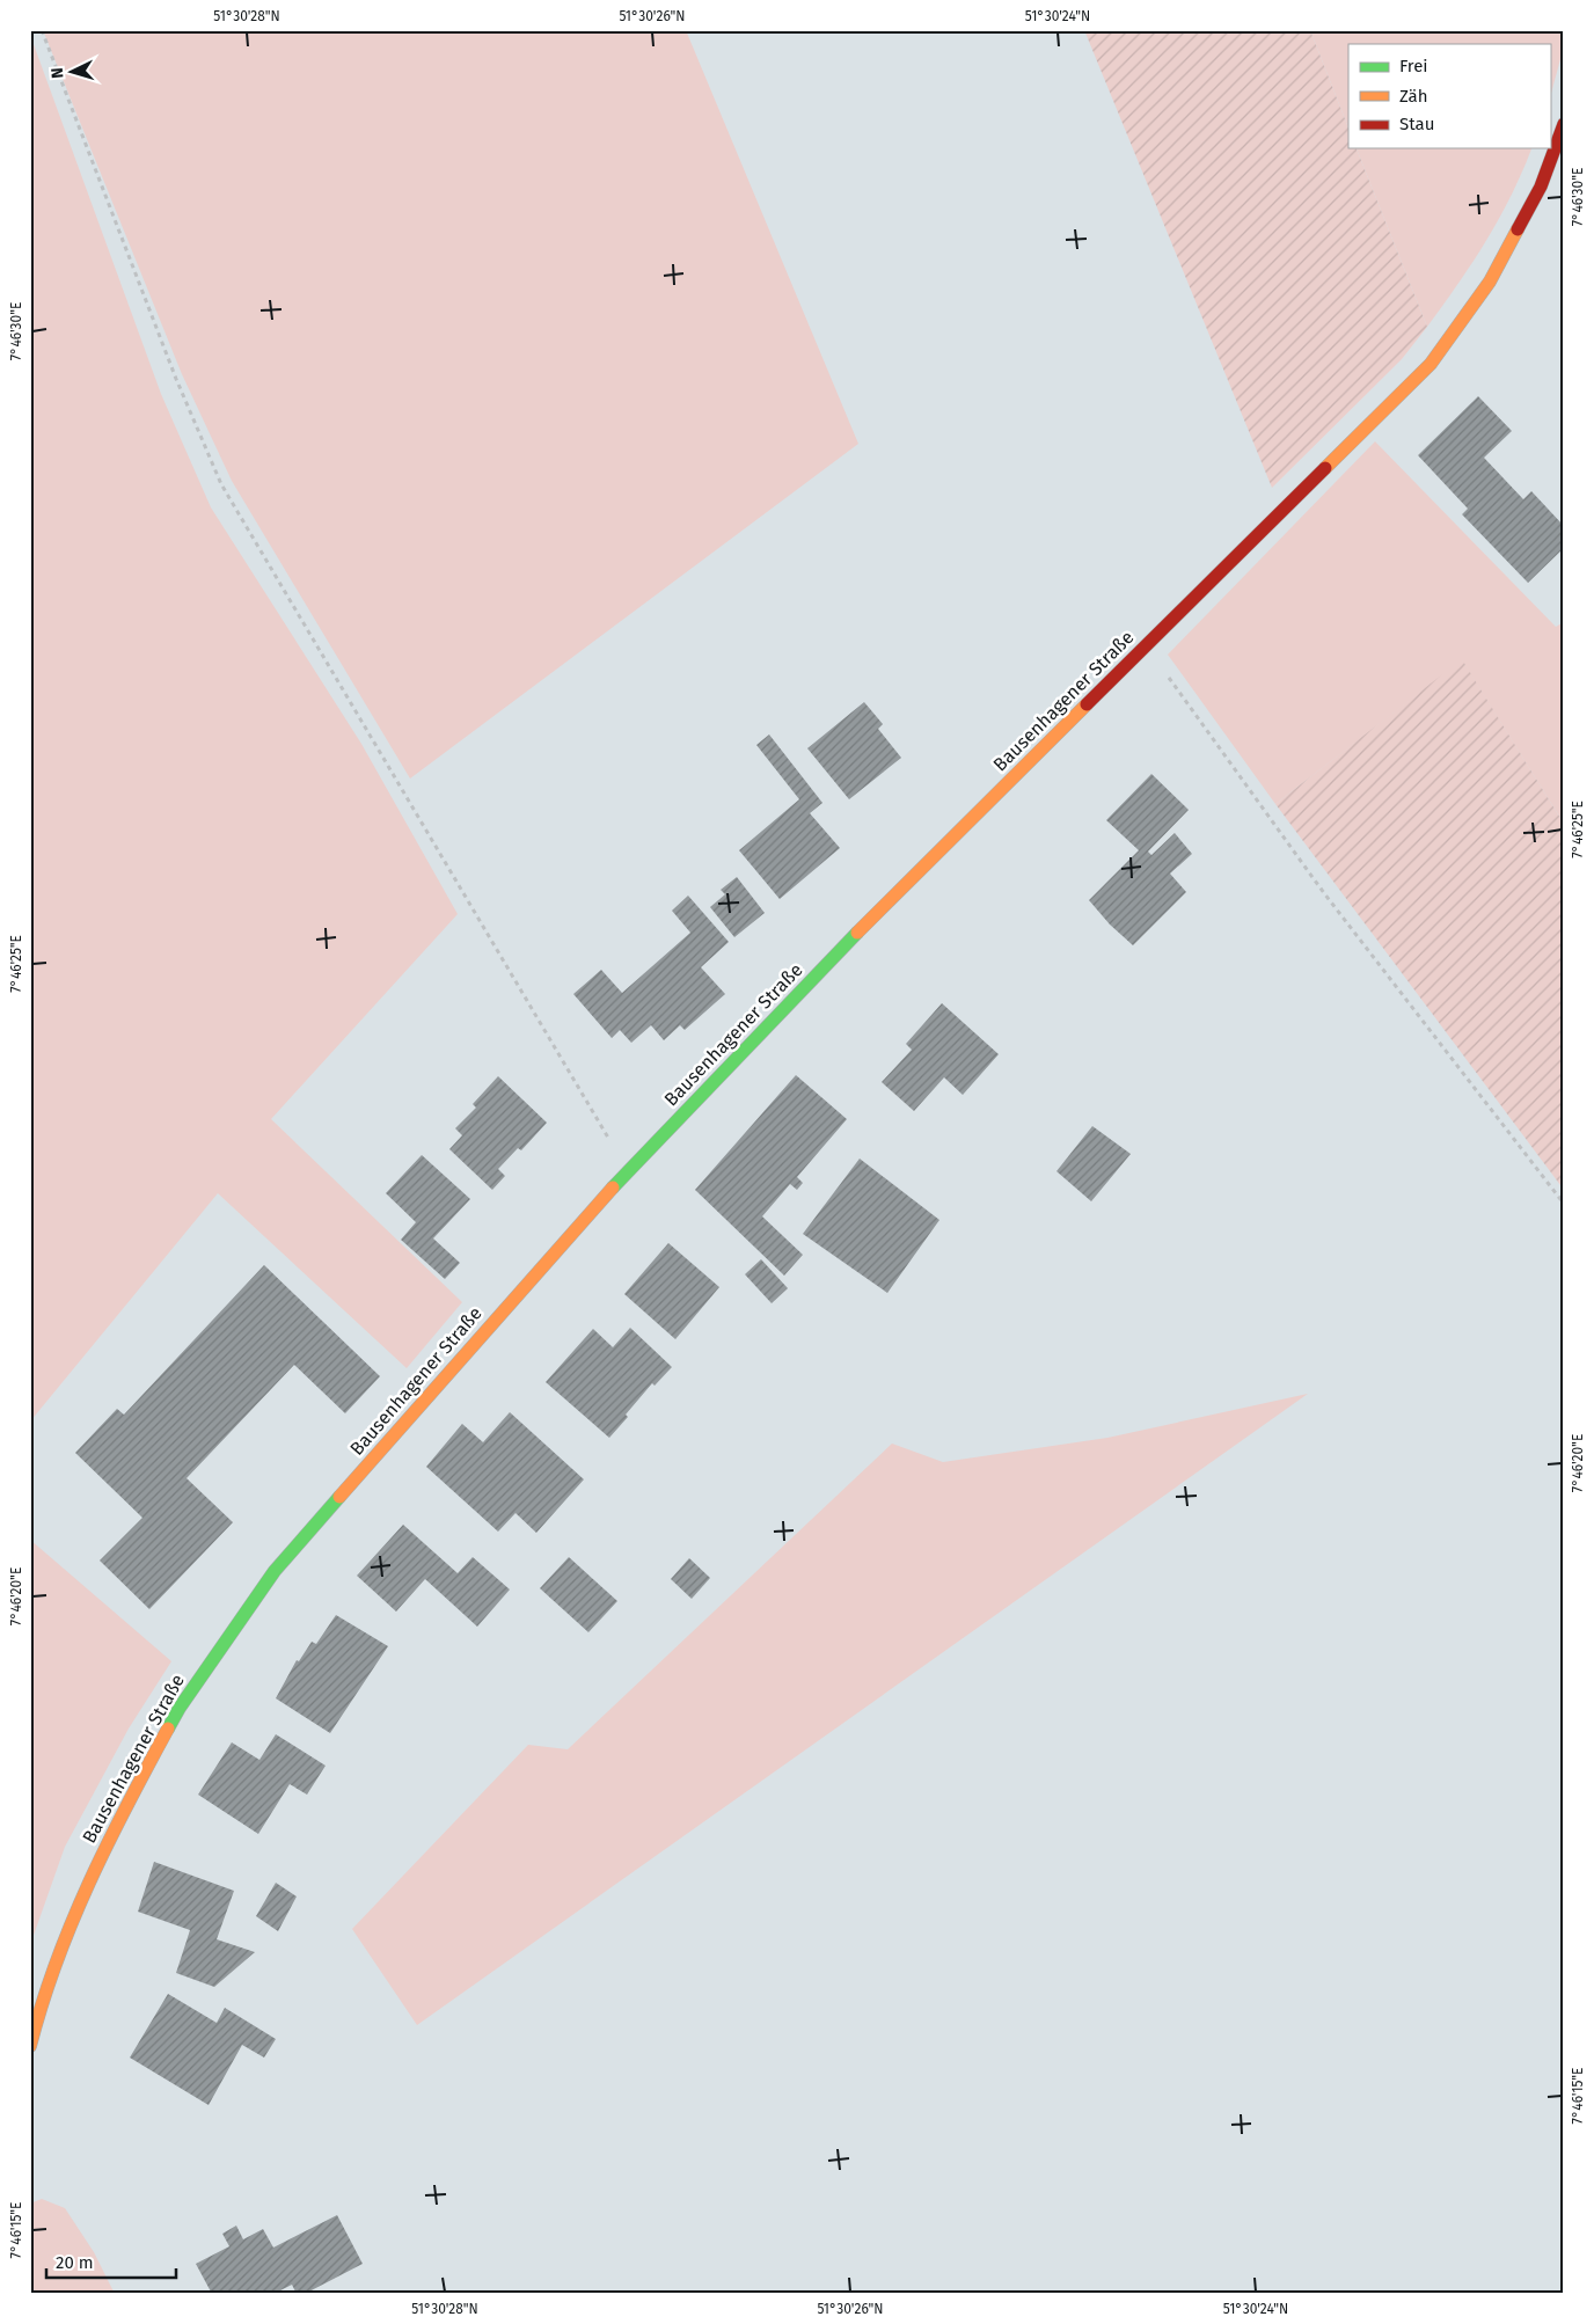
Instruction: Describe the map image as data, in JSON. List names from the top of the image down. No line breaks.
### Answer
{"streets":{"street":["Bausenhagener Straße"]},"legend":["Frei","Zäh","Stau"],"scale_bar":"20 m","north":"left","coordinates":["51°30'28\"N","51°30'26\"N","51°30'24\"N","7°46'30\"E","7°46'25\"E","7°46'20\"E","7°46'15\"E"]}
